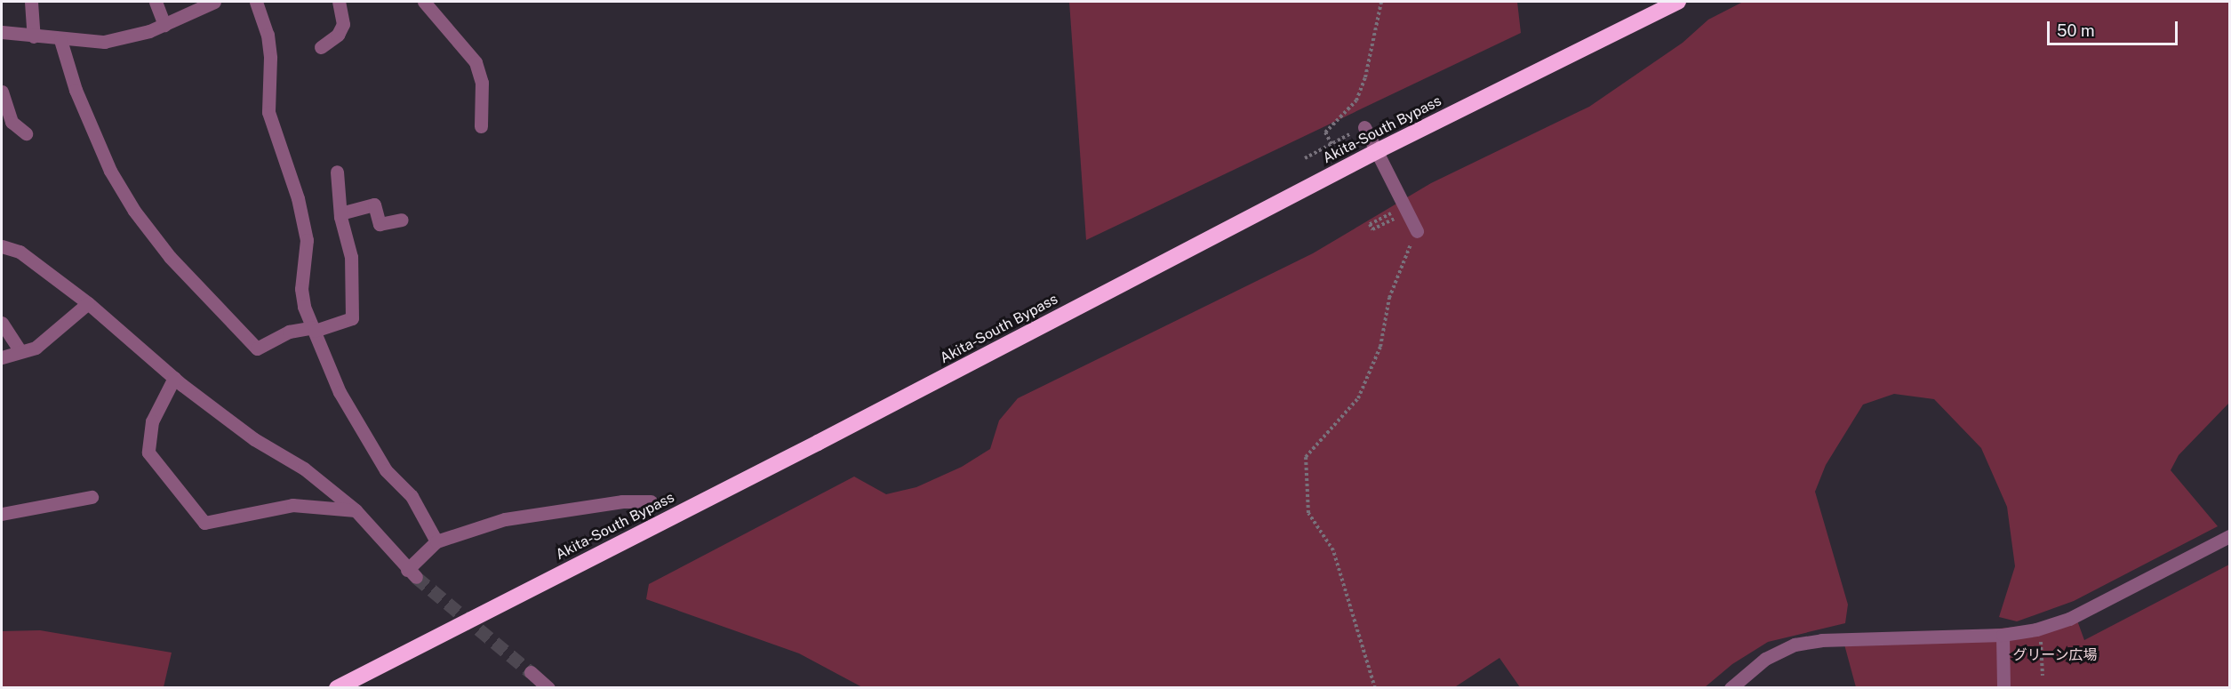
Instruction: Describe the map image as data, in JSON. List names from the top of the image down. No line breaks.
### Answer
{"streets":{"highway":["Akita-South Bypass"]},"parks":["グリーン広場"],"scale_bar":"50 m"}
